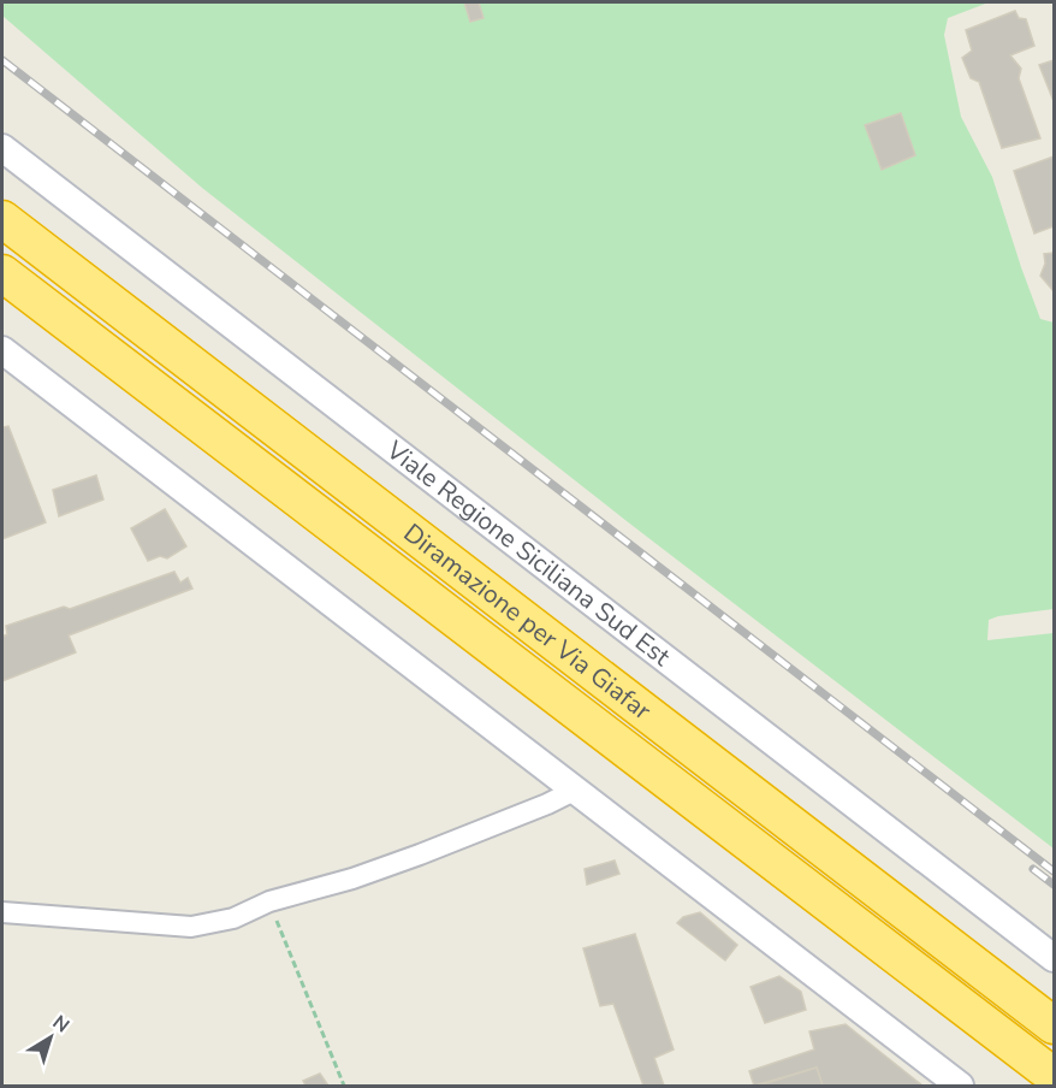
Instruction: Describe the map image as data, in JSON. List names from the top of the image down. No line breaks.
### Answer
{"streets":{"highway":["Diramazione per Via Giafar"],"street":["Viale Regione Siciliana Sud Est"]},"north":"top right"}
